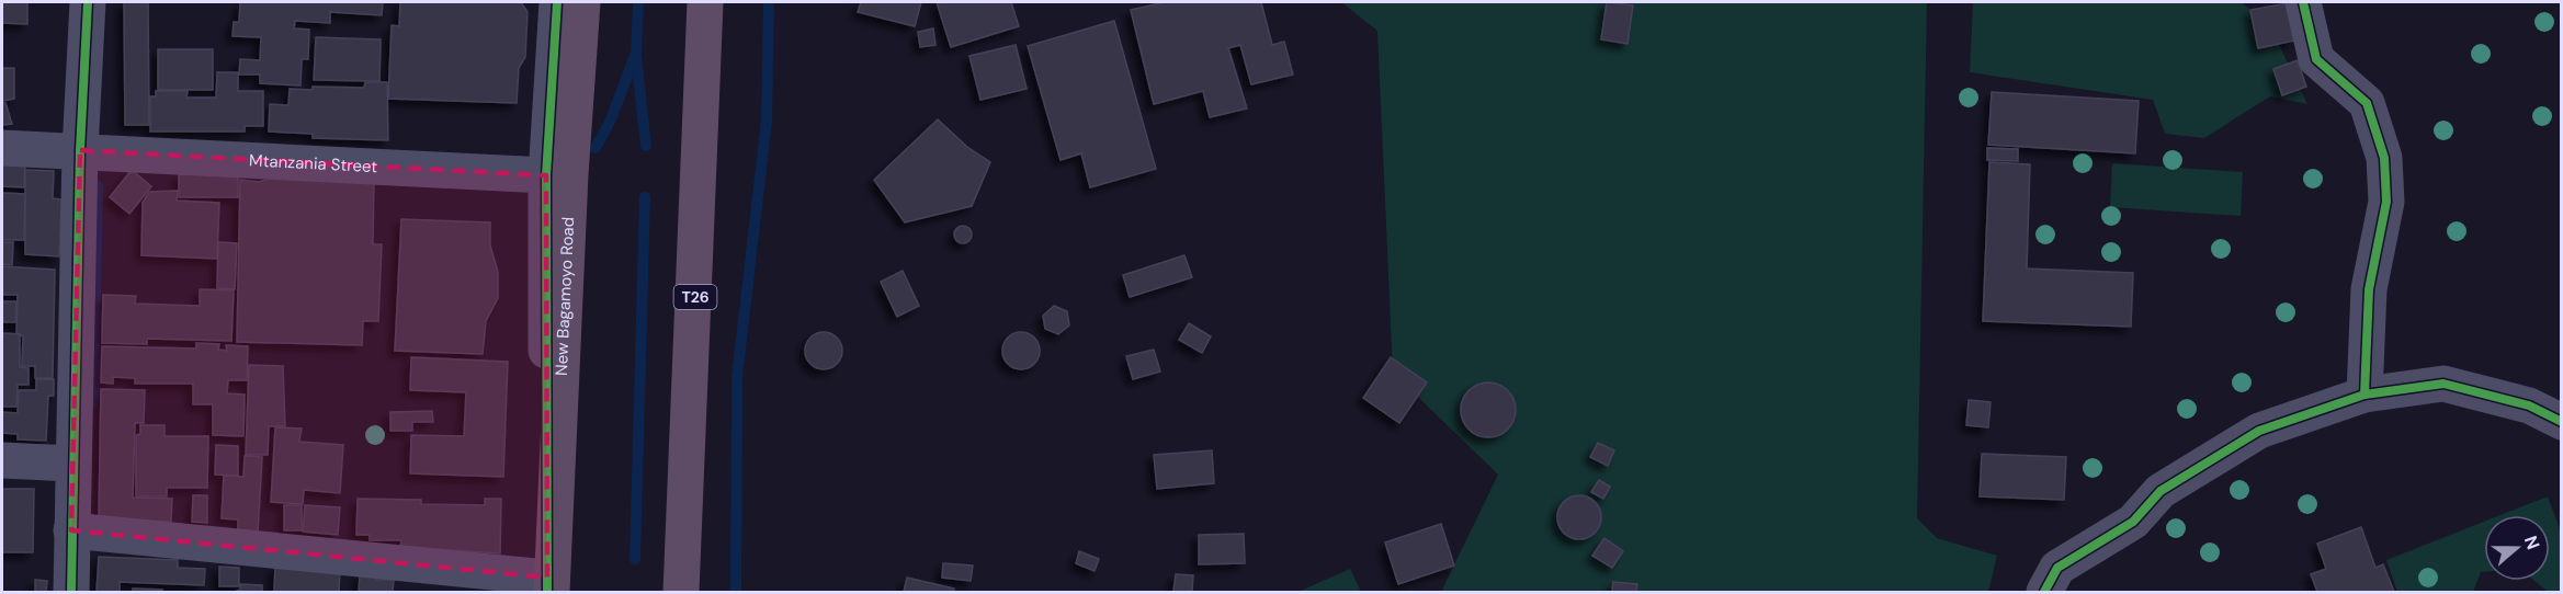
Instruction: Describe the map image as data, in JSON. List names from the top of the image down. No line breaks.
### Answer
{"streets":{"highway":["New Bagamoyo Road","T26"],"street":["Mtanzania Street"]},"north":"right"}
